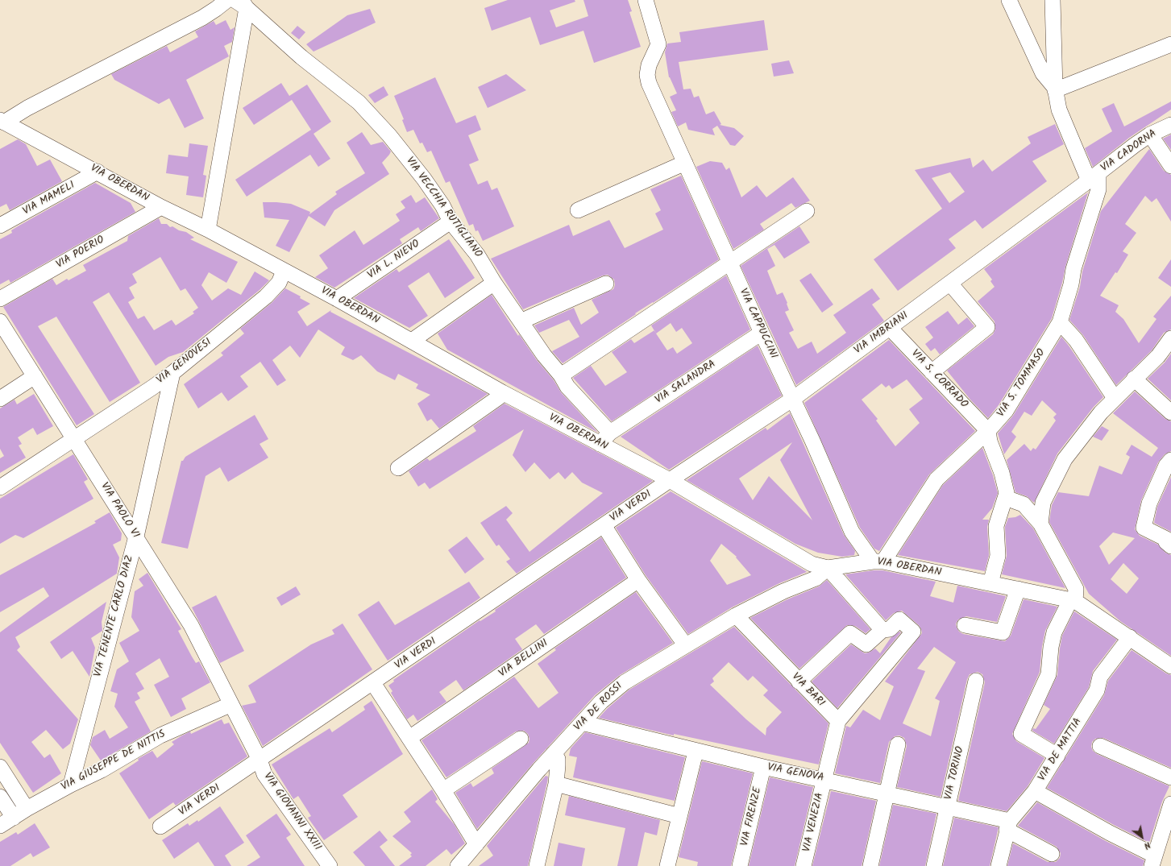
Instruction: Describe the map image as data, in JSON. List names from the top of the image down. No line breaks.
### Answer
{"streets":{"street":["VIA CADORNA","VIA OBERDAN","VIA MAMELI","VIA VECCHIA RUTIGLIANO","VIA POERIO","VIA L. NIEVO","VIA CAPPUCCINI","VIA IMBRIANI","VIA GENOVESI","VIA S. CORRADO","VIA SALANDRA","VIA S. TOMMASO","VIA VERDI","VIA PAOLO VI","VIA TENENTE CARLO DIAZ","VIA BELLINI","VIA BARI","VIA DE ROSSI","VIA DE MATTIA","VIA GIUSEPPE DE NITTIS","VIA GENOVA","VIA TORINO","VIA GIOVANNI XXIII","VIA FIRENZE","VIA VENEZIA"]},"crossings":[["VIA CADORNA","VIA IMBRIANI"],["VIA CADORNA","VIA S. TOMMASO"],["VIA OBERDAN","VIA MAMELI"],["VIA OBERDAN","VIA POERIO"],["VIA OBERDAN","VIA L. NIEVO"],["VIA OBERDAN","VIA CAPPUCCINI"],["VIA OBERDAN","VIA IMBRIANI"],["VIA OBERDAN","VIA GENOVESI"],["VIA OBERDAN","VIA S. TOMMASO"],["VIA OBERDAN","VIA VERDI"],["VIA OBERDAN","VIA DE ROSSI"],["VIA OBERDAN","VIA DE MATTIA"],["VIA VECCHIA RUTIGLIANO","VIA L. NIEVO"],["VIA VECCHIA RUTIGLIANO","VIA SALANDRA"],["VIA CAPPUCCINI","VIA IMBRIANI"],["VIA CAPPUCCINI","VIA SALANDRA"],["VIA CAPPUCCINI","VIA S. TOMMASO"],["VIA IMBRIANI","VIA S. CORRADO"],["VIA IMBRIANI","VIA S. TOMMASO"],["VIA IMBRIANI","VIA VERDI"],["VIA GENOVESI","VIA PAOLO VI"],["VIA GENOVESI","VIA TENENTE CARLO DIAZ"],["VIA S. CORRADO","VIA S. TOMMASO"],["VIA VERDI","VIA GIOVANNI XXIII"],["VIA PAOLO VI","VIA TENENTE CARLO DIAZ"],["VIA PAOLO VI","VIA GIUSEPPE DE NITTIS"],["VIA PAOLO VI","VIA GIOVANNI XXIII"],["VIA TENENTE CARLO DIAZ","VIA GIUSEPPE DE NITTIS"],["VIA BARI","VIA DE ROSSI"],["VIA DE ROSSI","VIA GENOVA"],["VIA DE MATTIA","VIA GENOVA"],["VIA GIUSEPPE DE NITTIS","VIA GIOVANNI XXIII"],["VIA GENOVA","VIA TORINO"],["VIA GENOVA","VIA FIRENZE"],["VIA GENOVA","VIA VENEZIA"]],"north":"bottom right"}
